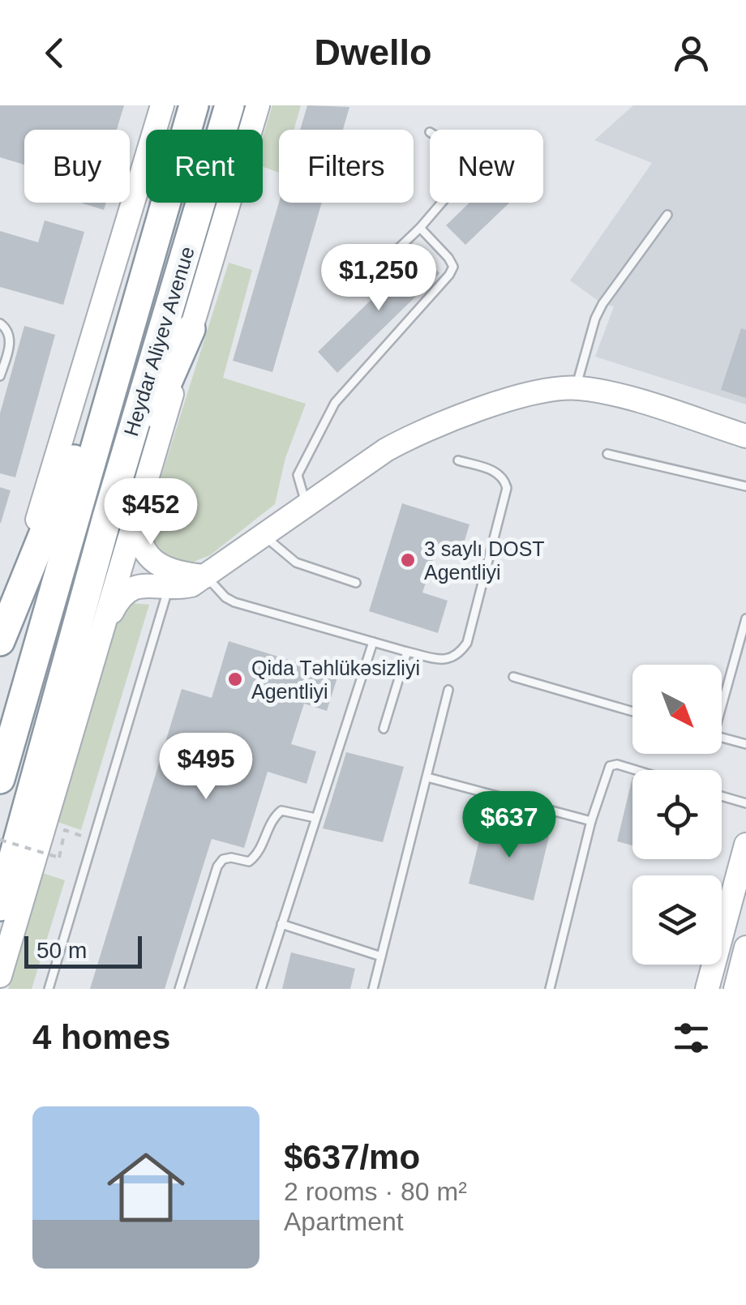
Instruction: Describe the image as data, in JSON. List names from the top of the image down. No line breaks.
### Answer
{"streets":{"highway":["Heydar Aliyev Avenue"]},"places":["3 saylı DOST Agentliyi","Qida Təhlükəsizliyi Agentliyi"],"scale_bar":"50 m","north":"bottom right","page":{"header":"Dwello","chip":["Buy","Rent","Filters","New"],"price":["$1,250","$452","$495","$637"],"scale":"50 m","heading":"4 homes","list":[{"name":"$637/mo","note":"2 rooms · 80 m² · Apartment"}]}}
